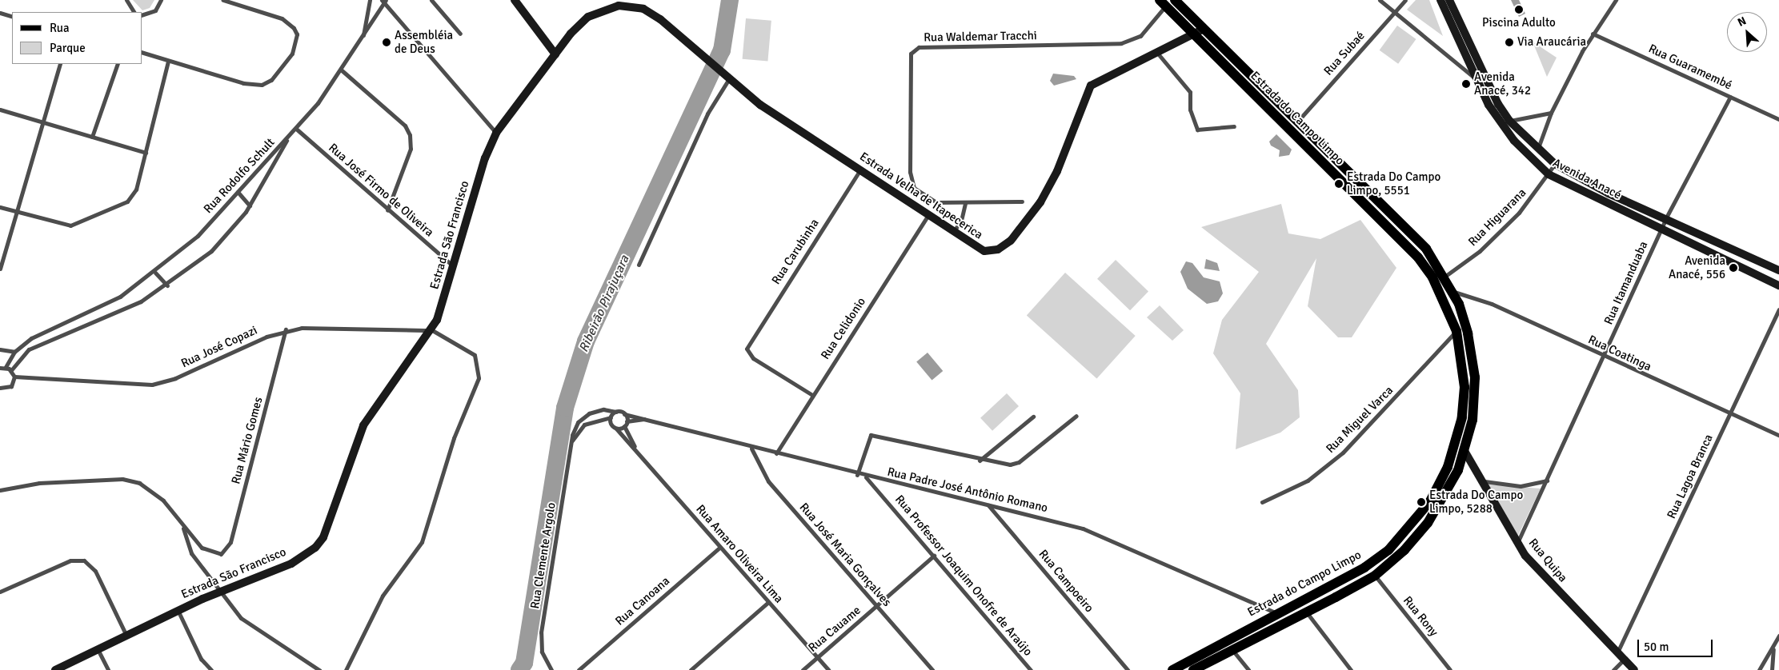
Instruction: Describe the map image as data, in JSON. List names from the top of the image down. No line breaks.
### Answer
{"streets":{"main road":["Estrada do Campo Limpo","Avenida Anacé","Estrada Velha de Itapecerica","Estrada São Francisco","Rua Quipa"],"street":["Rua Waldemar Tracchi","Rua Subaé","Rua Guaramembé","Rua Rodolfo Schult","Rua José Firmo de Oliveira","Rua Higuarana","Rua Carubinha","Rua Itamanduaba","Rua Celidonio","Rua José Copazi","Rua Coatinga","Rua Miguel Varca","Rua Mário Gomes","Rua Lagoa Branca","Rua Padre José Antônio Romano","Rua Amaro Oliveira Lima","Rua José Maria Gonçalves","Rua Clemente Argolo","Rua Professor Joaquim Onofre de Araújo","Rua Campoeiro","Rua Canoana","Rua Rony","Rua Cauame"]},"crossings":[["Rua Waldemar Tracchi","Estrada do Campo Limpo"],["Rua Subaé","Estrada do Campo Limpo"],["Rua Guaramembé","Rua Itamanduaba"],["Estrada do Campo Limpo","Estrada Velha de Itapecerica"],["Estrada do Campo Limpo","Rua Higuarana"],["Estrada do Campo Limpo","Rua Coatinga"],["Estrada do Campo Limpo","Rua Miguel Varca"],["Estrada do Campo Limpo","Rua Padre José Antônio Romano"],["Estrada do Campo Limpo","Rua Quipa"],["Estrada do Campo Limpo","Rua Rony"],["Avenida Anacé","Rua Higuarana"],["Avenida Anacé","Rua Itamanduaba"],["Rua José Firmo de Oliveira","Estrada São Francisco"],["Estrada Velha de Itapecerica","Estrada São Francisco"],["Estrada Velha de Itapecerica","Rua Carubinha"],["Estrada Velha de Itapecerica","Rua Celidonio"],["Estrada São Francisco","Rua José Copazi"],["Rua Carubinha","Rua Celidonio"],["Rua Itamanduaba","Rua Coatinga"],["Rua Itamanduaba","Rua Quipa"],["Rua Celidonio","Rua Padre José Antônio Romano"],["Rua José Copazi","Rua Mário Gomes"],["Rua Coatinga","Rua Lagoa Branca"],["Rua Lagoa Branca","Rua Quipa"],["Rua Padre José Antônio Romano","Rua Amaro Oliveira Lima"],["Rua Padre José Antônio Romano","Rua José Maria Gonçalves"],["Rua Padre José Antônio Romano","Rua Clemente Argolo"],["Rua Padre José Antônio Romano","Rua Professor Joaquim Onofre de Araújo"],["Rua Padre José Antônio Romano","Rua Campoeiro"],["Rua Amaro Oliveira Lima","Rua Clemente Argolo"],["Rua Amaro Oliveira Lima","Rua Canoana"],["Rua Amaro Oliveira Lima","Rua Cauame"],["Rua José Maria Gonçalves","Rua Cauame"],["Rua Professor Joaquim Onofre de Araújo","Rua Cauame"]],"water":["Ribeirão Pirajuçara"],"places":["Piscina Adulto","Assembléia de Deus","Via Araucária","Avenida Anacé, 342","Estrada Do Campo Limpo, 5551","Avenida Anacé, 556","Estrada Do Campo Limpo, 5288"],"legend":["Rua","Parque"],"scale_bar":"50 m","north":"top left"}
